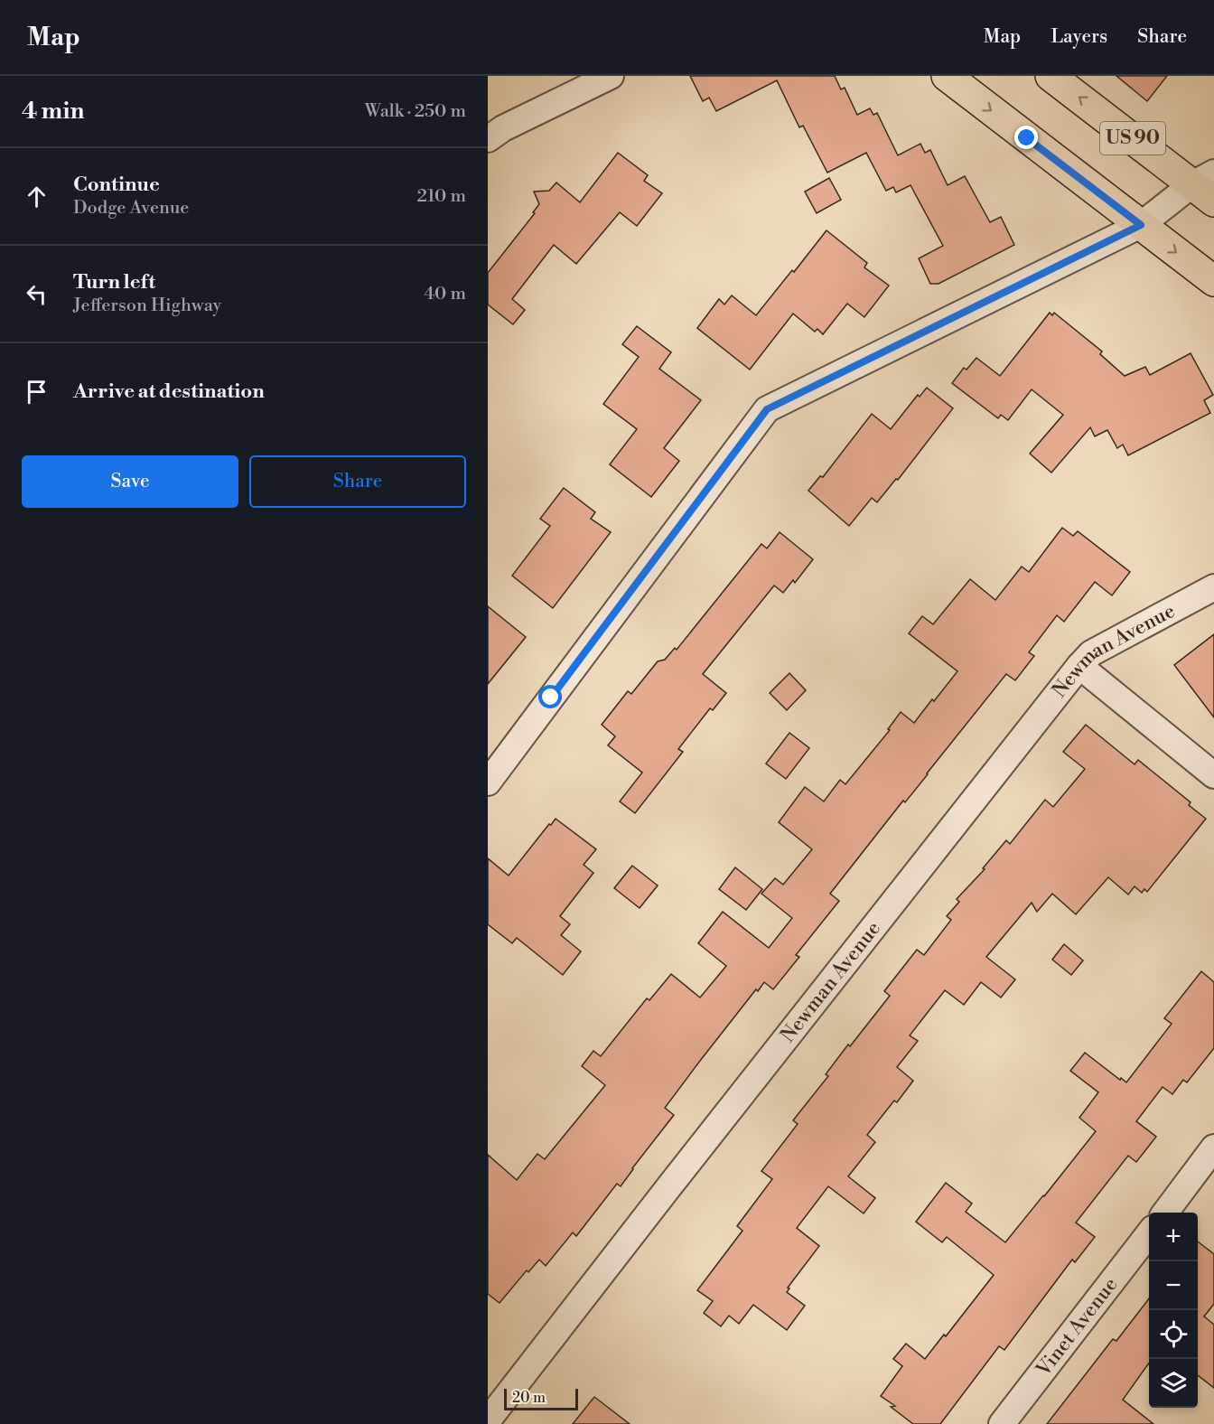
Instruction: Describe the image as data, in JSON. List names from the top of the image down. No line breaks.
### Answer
{"streets":{"main road":["US 90"],"street":["Newman Avenue","Vinet Avenue"]},"scale_bar":"20 m","page":{"header":"Map","nav":["Map","Layers","Share"],"heading":["4 min","Walk · 250 m"],"list":[["Continue","Dodge Avenue","210 m"],["Turn left","Jefferson Highway","40 m"],"Arrive at destination"],"buttons":["Save","Share"],"map_buttons":["+","−"],"scale":"20 m"}}
